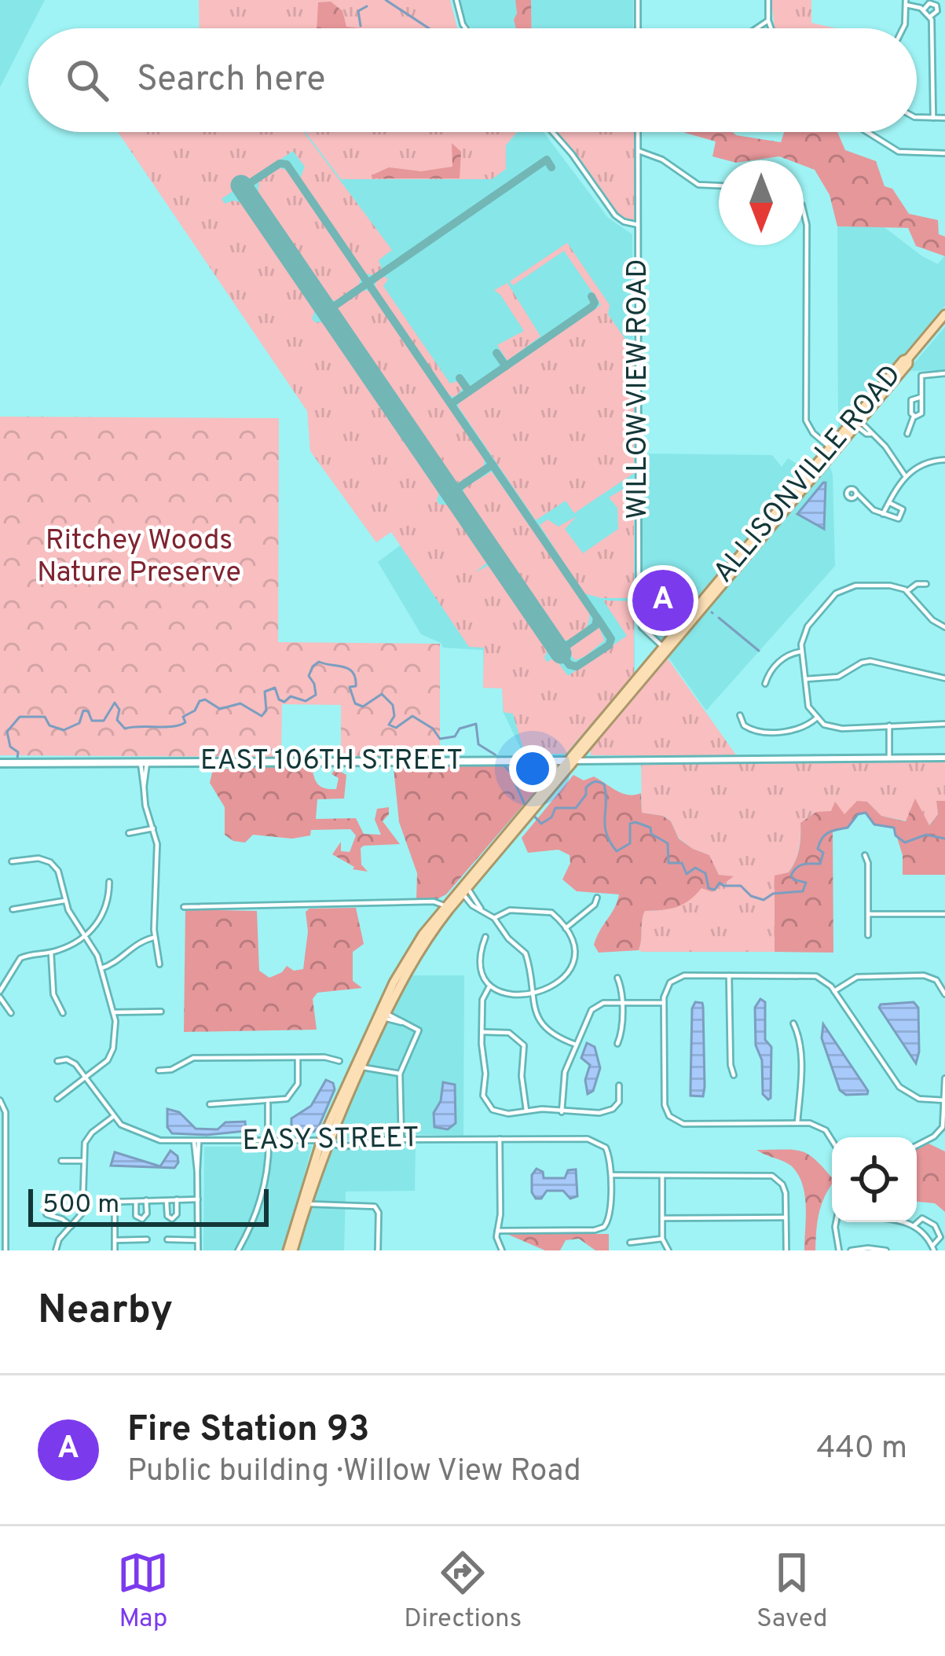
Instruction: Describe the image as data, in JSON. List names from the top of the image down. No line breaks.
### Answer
{"streets":{"main road":["ALLISONVILLE ROAD","EAST 106TH STREET"],"street":["WILLOW VIEW ROAD","EASY STREET"]},"crossings":[["WILLOW VIEW ROAD","ALLISONVILLE ROAD"],["ALLISONVILLE ROAD","EAST 106TH STREET"],["ALLISONVILLE ROAD","EASY STREET"]],"parks":["Ritchey Woods Nature Preserve"],"scale_bar":"500 m","north":"bottom","page":{"search":"Search here","pins":"A","scale":"500 m","heading":"Nearby","list":[{"mark":"A","name":"Fire Station 93","note":"Public building · Willow View Road","value":"440 m"}],"nav":["Map","Directions","Saved"]}}
